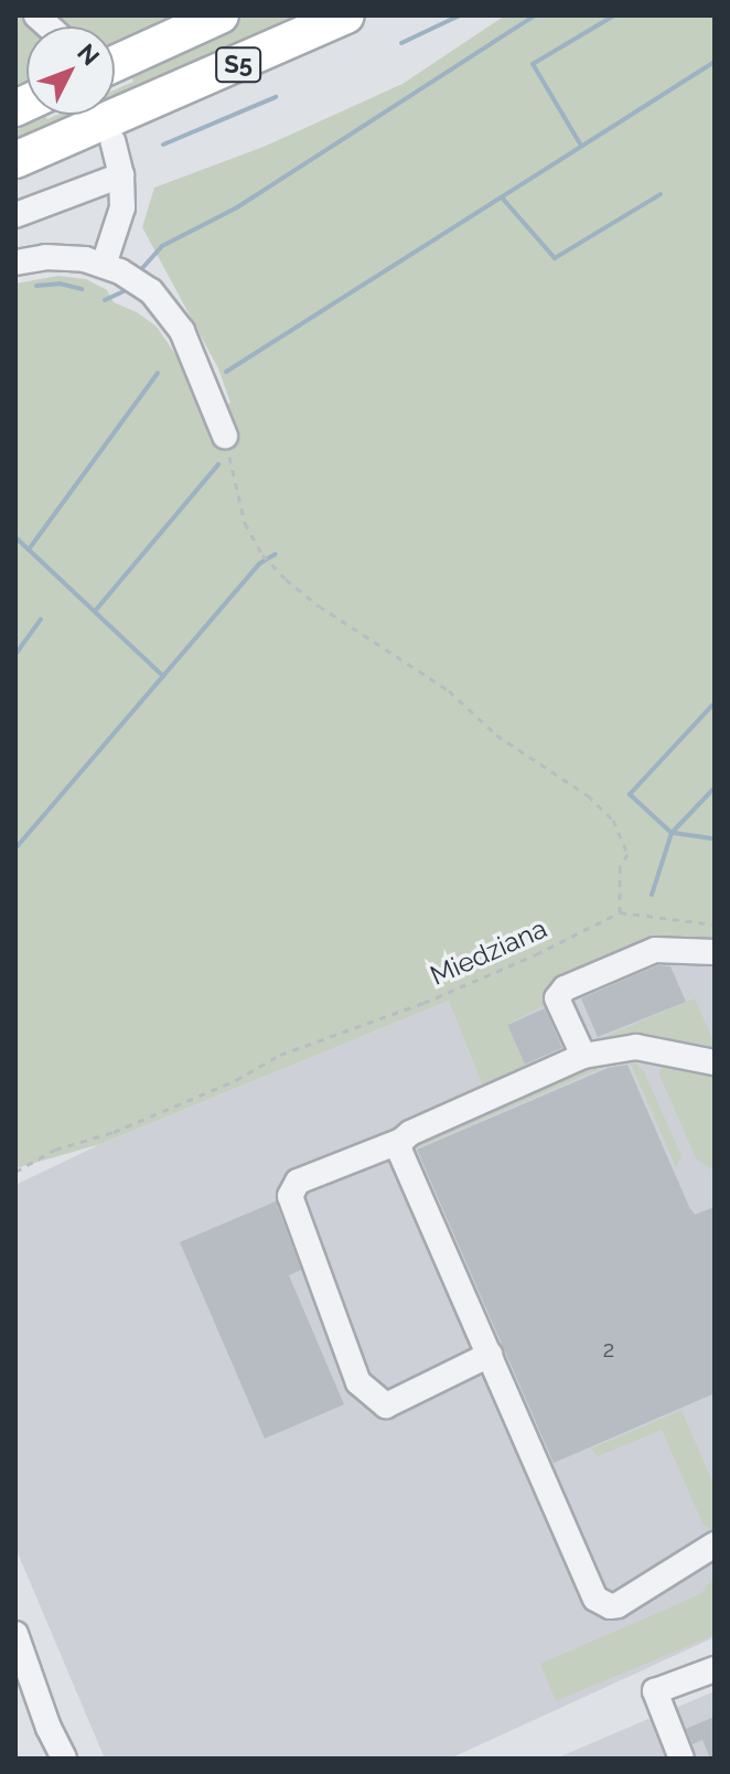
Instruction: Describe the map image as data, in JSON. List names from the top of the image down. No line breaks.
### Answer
{"streets":{"highway":["S5"],"path":["Miedziana"]},"house_numbers":["2"],"north":"top right"}
